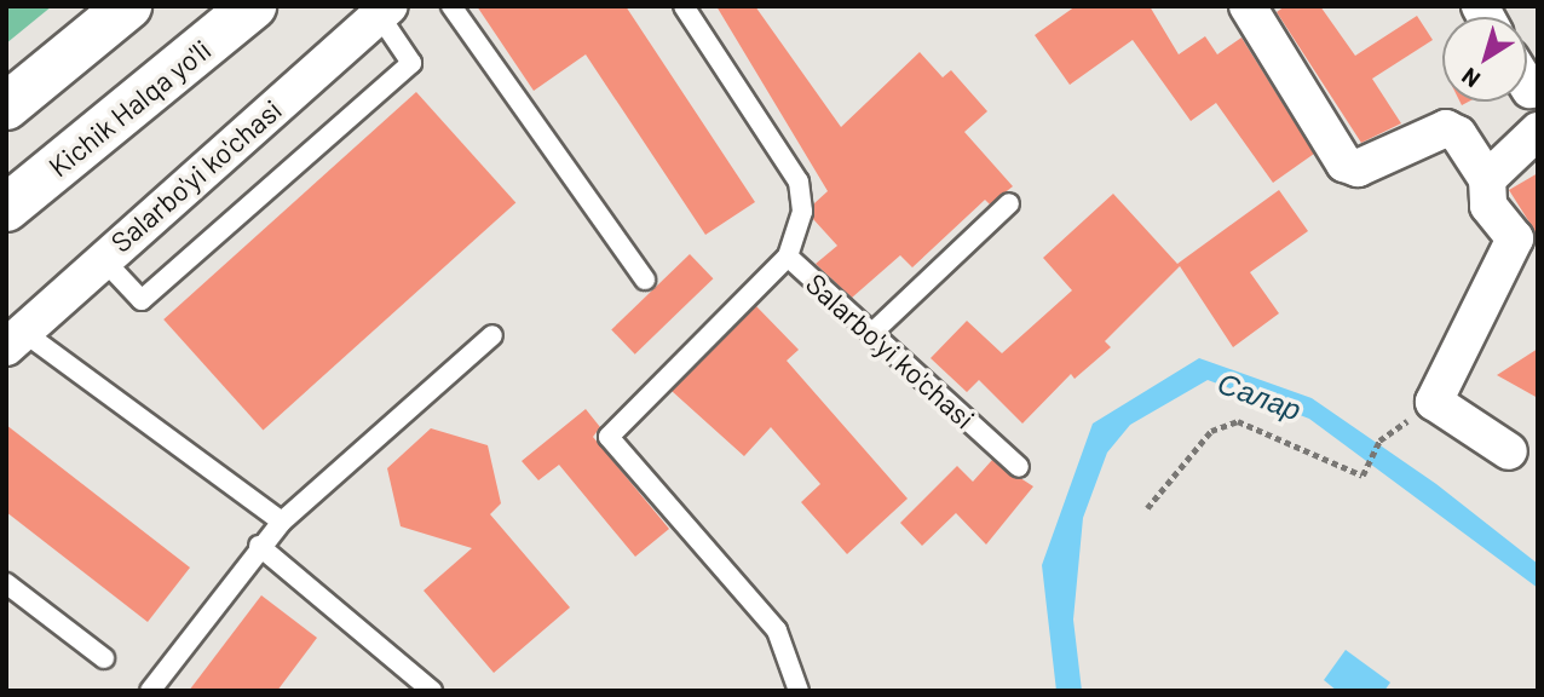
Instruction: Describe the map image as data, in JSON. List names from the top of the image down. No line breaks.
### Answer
{"streets":{"highway":["Kichik Halqa yo'li"],"street":["Salarbo'yi ko'chasi"]},"water":["Салар"],"north":"bottom left"}
